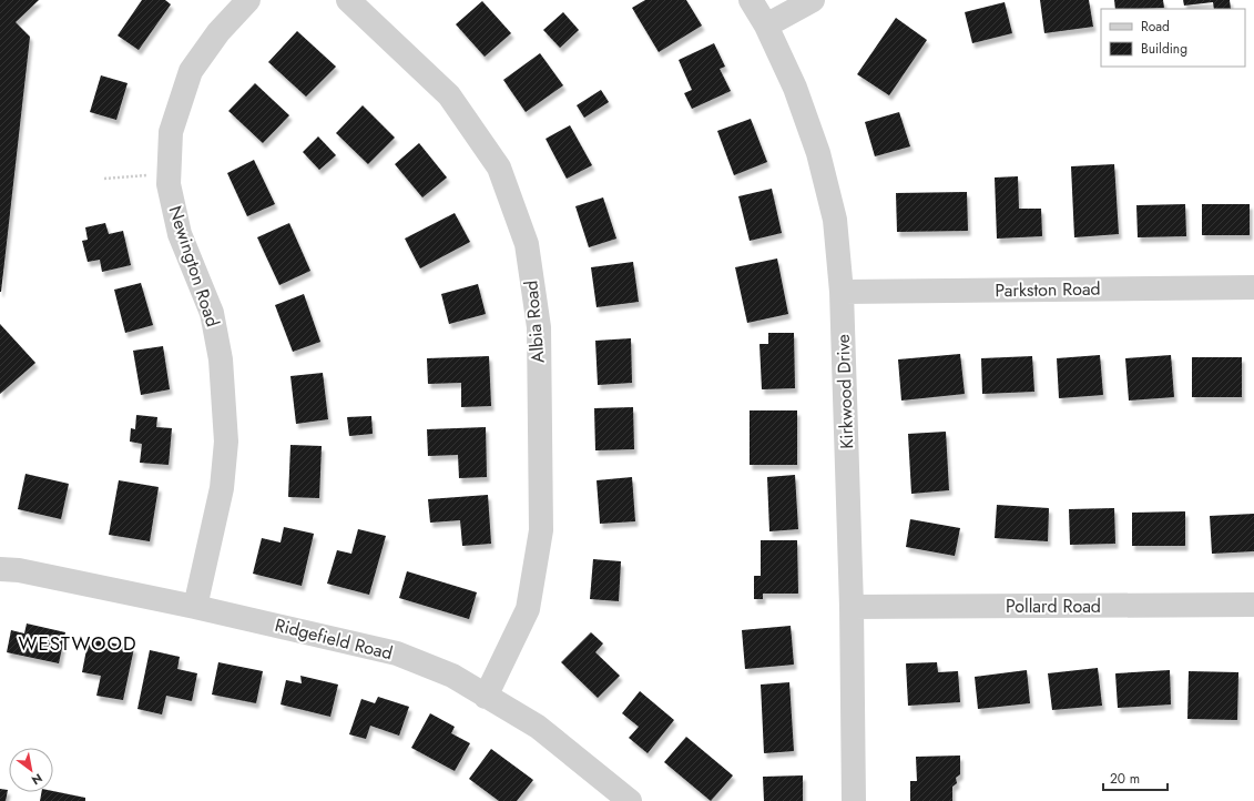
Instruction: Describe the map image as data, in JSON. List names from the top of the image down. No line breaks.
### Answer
{"streets":{"street":["Newington Road","Parkston Road","Albia Road","Kirkwood Drive","Pollard Road","Ridgefield Road"]},"crossings":[["Newington Road","Ridgefield Road"],["Parkston Road","Kirkwood Drive"],["Albia Road","Ridgefield Road"],["Kirkwood Drive","Pollard Road"]],"districts":["WESTWOOD"],"legend":["Road","Building"],"scale_bar":"20 m","north":"bottom right"}
